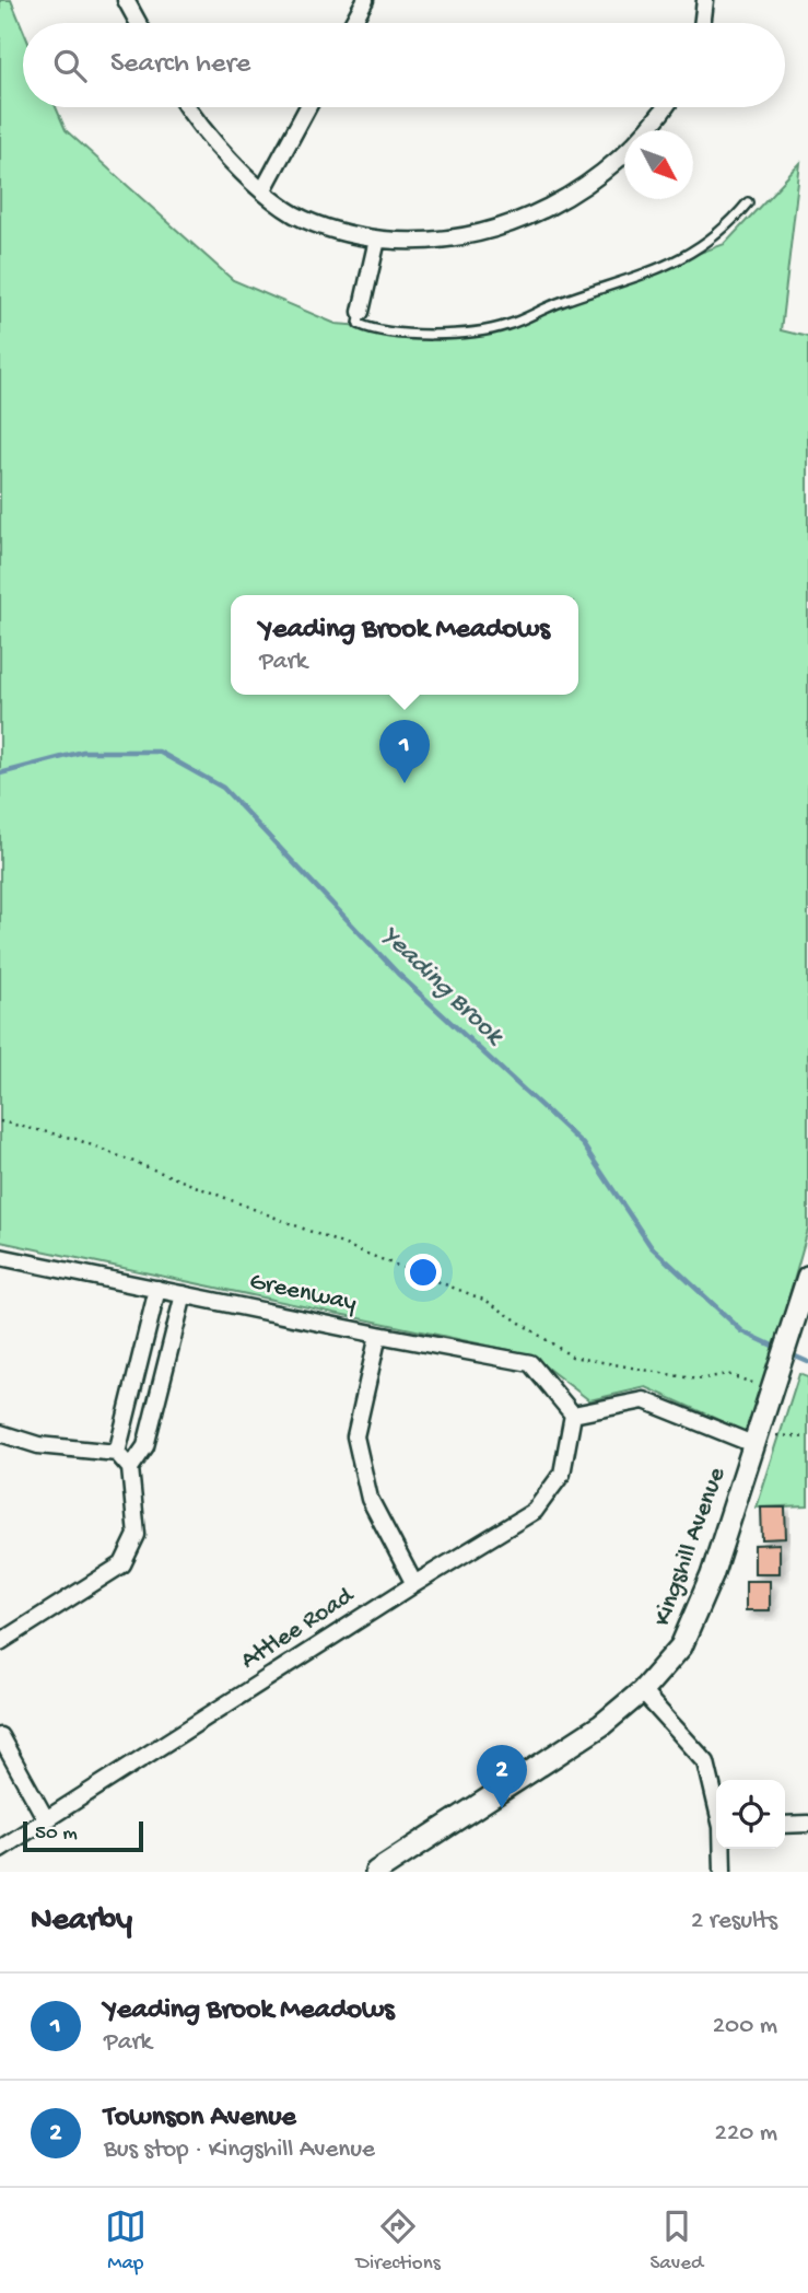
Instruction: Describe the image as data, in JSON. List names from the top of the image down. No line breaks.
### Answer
{"streets":{"street":["Greenway","Kingshill Avenue","Attlee Road"]},"crossings":[["Greenway","Attlee Road"]],"water":["Yeading Brook"],"scale_bar":"50 m","north":"bottom right","page":{"search":"Search here","popup":["Yeading Brook Meadows","Park"],"pins":["1","2"],"scale":"50 m","heading":["Nearby","2 results"],"list":[{"mark":"1","name":"Yeading Brook Meadows","note":"Park","value":"200 m"},{"mark":"2","name":"Townson Avenue","note":"Bus stop · Kingshill Avenue","value":"220 m"}],"nav":["Map","Directions","Saved"]}}
